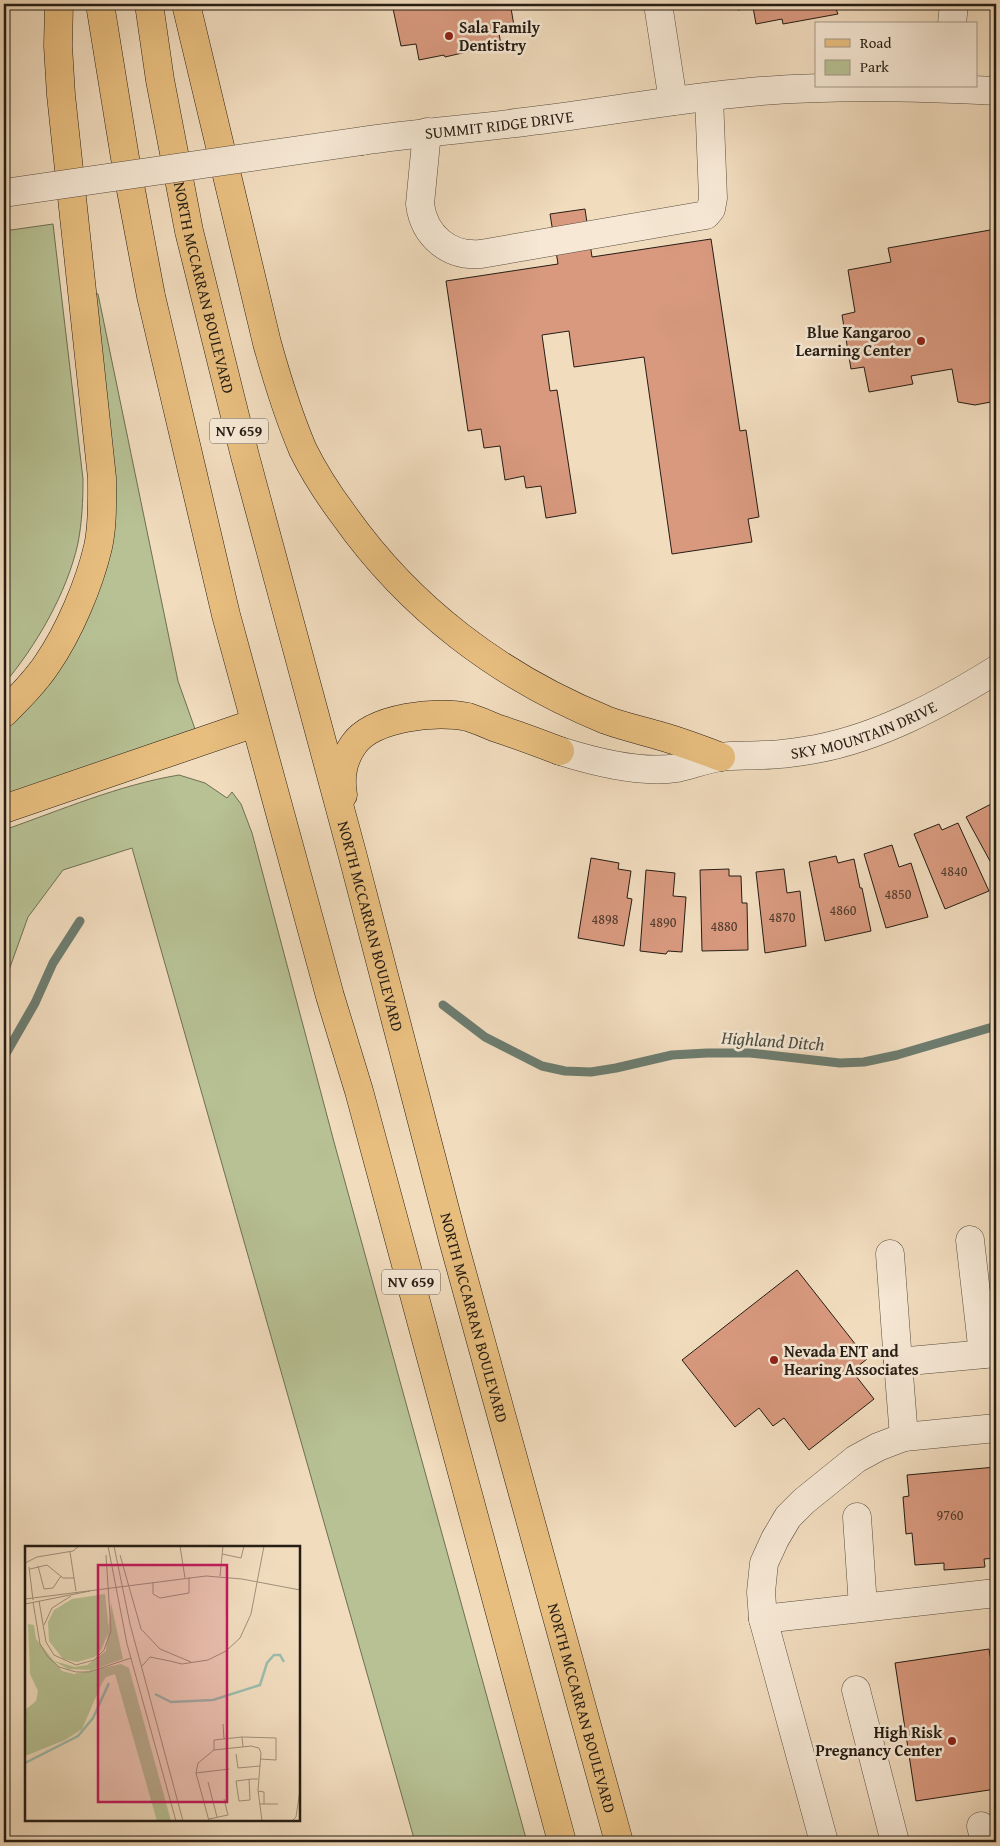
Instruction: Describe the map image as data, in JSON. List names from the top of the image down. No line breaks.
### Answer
{"streets":{"main road":["NORTH MCCARRAN BOULEVARD","NV 659"],"street":["SUMMIT RIDGE DRIVE","SKY MOUNTAIN DRIVE"]},"water":["Highland Ditch"],"places":["Sala Family Dentistry","Blue Kangaroo Learning Center","Nevada ENT and Hearing Associates","High Risk Pregnancy Center"],"house_numbers":["4840","4850","4860","4870","4898","4890","4880","9760"],"legend":["Road","Park"]}
